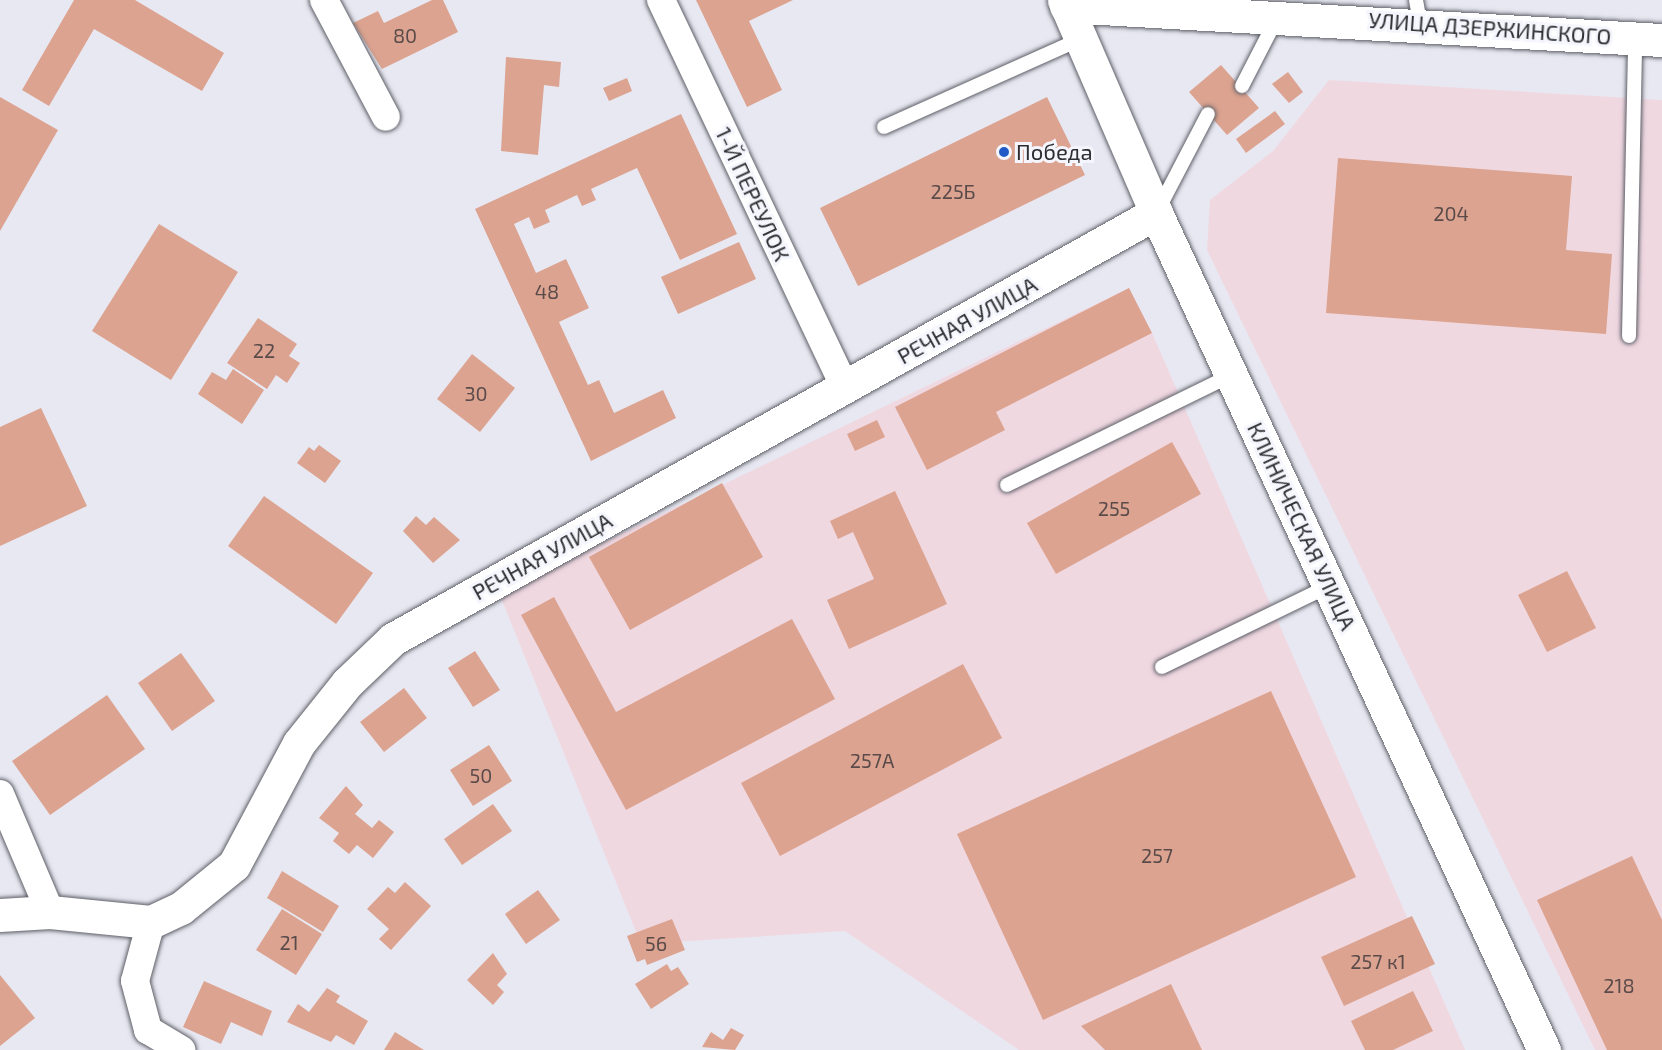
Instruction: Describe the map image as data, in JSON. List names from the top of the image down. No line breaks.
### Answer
{"streets":{"street":["УЛИЦА ДЗЕРЖИНСКОГО","1-Й ПЕРЕУЛОК","РЕЧНАЯ УЛИЦА","КЛИНИЧЕСКАЯ УЛИЦА"]},"crossings":[["УЛИЦА ДЗЕРЖИНСКОГО","КЛИНИЧЕСКАЯ УЛИЦА"],["1-Й ПЕРЕУЛОК","РЕЧНАЯ УЛИЦА"],["РЕЧНАЯ УЛИЦА","КЛИНИЧЕСКАЯ УЛИЦА"]],"places":["Победа"],"house_numbers":["80","225Б","204","48","22","30","255","257А","50","257","21","56","257 к1","218"]}
